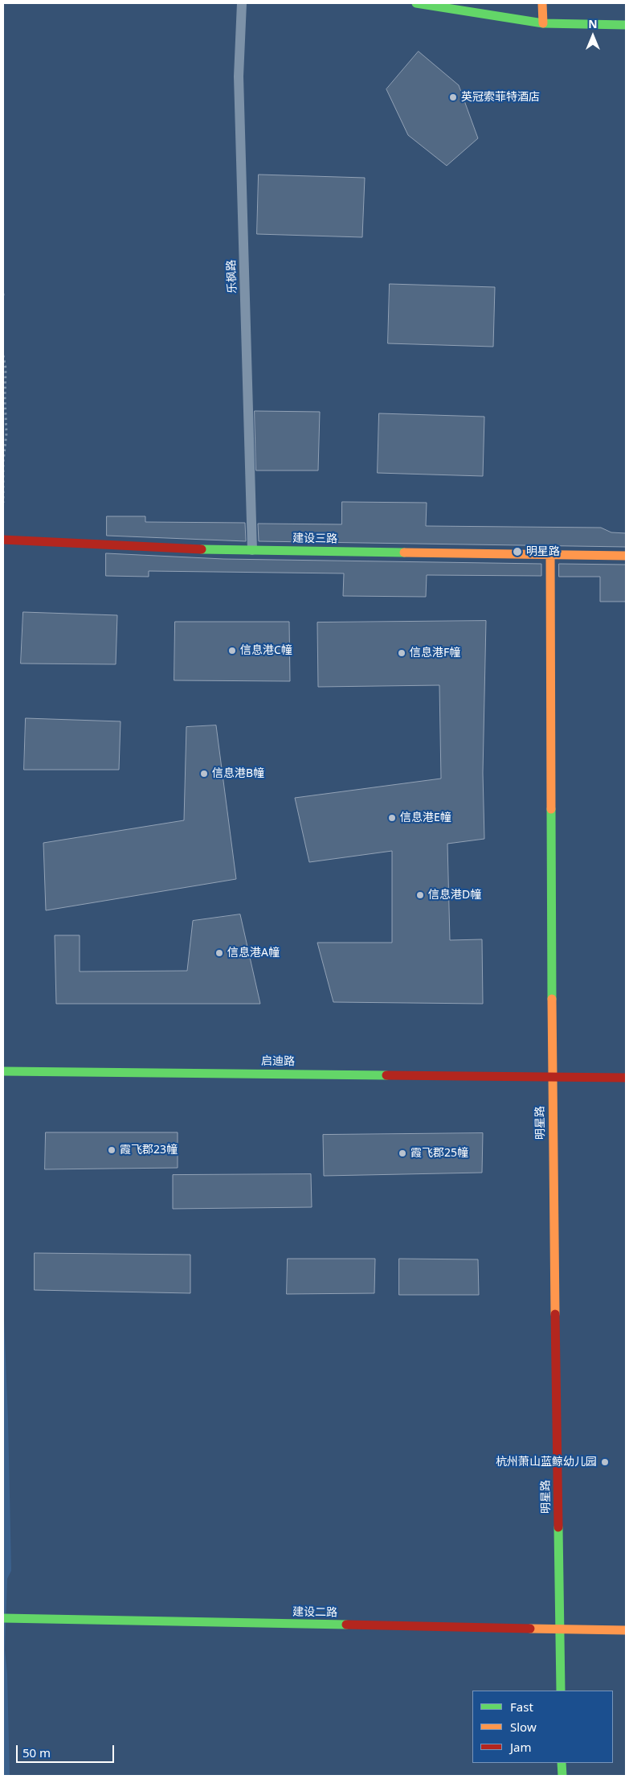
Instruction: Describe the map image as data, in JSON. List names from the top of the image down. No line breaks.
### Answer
{"streets":{"main road":["建设三路","启迪路","明星路","建设二路"],"street":["乐枫路"]},"crossings":[["乐枫路","建设三路"],["建设三路","明星路"],["启迪路","明星路"],["明星路","建设二路"]],"places":["英冠索菲特酒店","明星路","信息港C幢","信息港F幢","信息港B幢","信息港E幢","信息港D幢","信息港A幢","霞飞郡23幢","霞飞郡25幢","杭州萧山蓝鲸幼儿园"],"legend":["Fast","Slow","Jam"],"scale_bar":"50 m","north":"top"}
